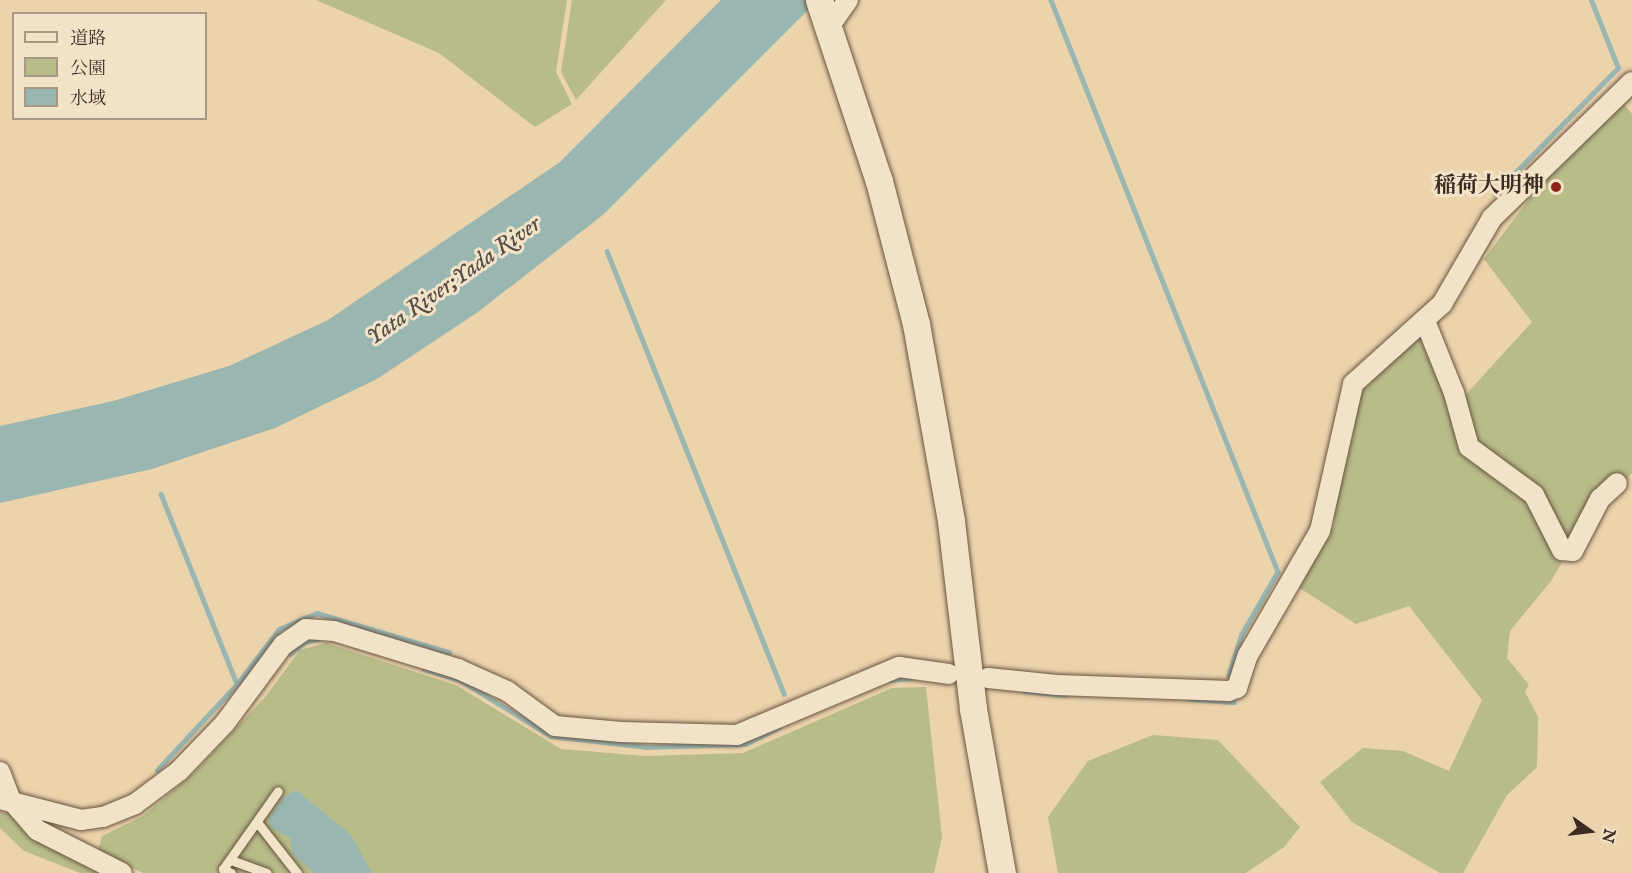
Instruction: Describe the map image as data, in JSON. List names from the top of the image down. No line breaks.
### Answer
{"water":["Yata River;Yada River"],"places":["稲荷大明神"],"legend":["道路","公園","水域"],"north":"right"}
